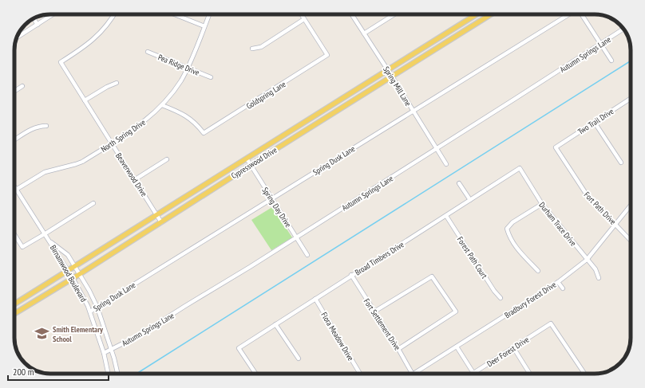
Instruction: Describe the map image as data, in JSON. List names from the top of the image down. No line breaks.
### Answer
{"streets":{"main road":["Cypresswood Drive"],"street":["Autumn Springs Lane","Pea Ridge Drive","Spring Mill Lane","Goldspring Lane","Two Trail Drive","North Spring Drive","Spring Dusk Lane","Beaverwood Drive","Spring Day Drive","Fort Path Drive","Durham Trace Drive","Forest Path Court","Broad Timbers Drive","Birnamwood Boulevard","Bradbury Forest Drive","Fort Settlement Drive","Flora Meadow Drive","Deer Forest Drive"]},"crossings":[["Autumn Springs Lane","Spring Mill Lane"],["Autumn Springs Lane","Spring Day Drive"],["Autumn Springs Lane","Birnamwood Boulevard"],["Pea Ridge Drive","North Spring Drive"],["Spring Mill Lane","Spring Dusk Lane"],["Spring Mill Lane","Cypresswood Drive"],["Goldspring Lane","North Spring Drive"],["Two Trail Drive","Fort Path Drive"],["North Spring Drive","Beaverwood Drive"],["North Spring Drive","Birnamwood Boulevard"],["Spring Dusk Lane","Spring Day Drive"],["Spring Dusk Lane","Birnamwood Boulevard"],["Cypresswood Drive","Beaverwood Drive"],["Cypresswood Drive","Spring Day Drive"],["Cypresswood Drive","Birnamwood Boulevard"],["Fort Path Drive","Bradbury Forest Drive"],["Durham Trace Drive","Broad Timbers Drive"],["Durham Trace Drive","Bradbury Forest Drive"],["Forest Path Court","Broad Timbers Drive"],["Broad Timbers Drive","Fort Settlement Drive"],["Broad Timbers Drive","Flora Meadow Drive"]],"places":{"school or university":["Smith Elementary School"]},"scale_bar":"200 m"}
